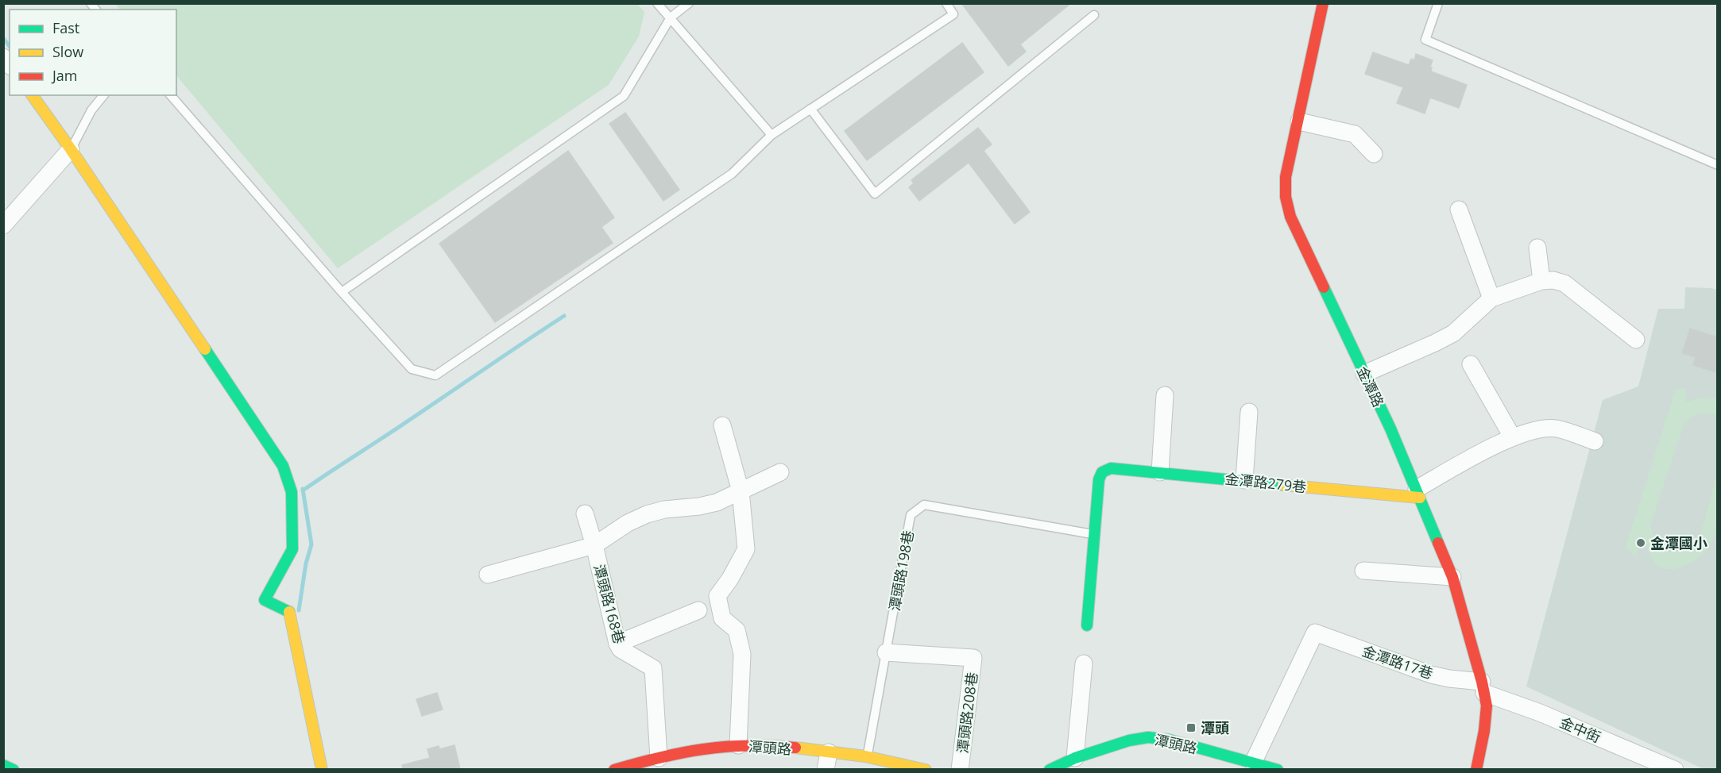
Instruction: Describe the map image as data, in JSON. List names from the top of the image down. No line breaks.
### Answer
{"streets":{"street":["金潭路","金潭路279巷","潭頭路168巷","金潭路17巷","潭頭路208巷","金中街","潭頭路"],"lane":["潭頭路198巷"]},"crossings":[["金潭路","金潭路279巷"],["金潭路","金潭路17巷"],["金潭路","金中街"],["金潭路279巷","潭頭路198巷"],["潭頭路198巷","潭頭路208巷"],["潭頭路198巷","潭頭路"],["潭頭路168巷","潭頭路"],["金潭路17巷","金中街"],["金潭路17巷","潭頭路"]],"places":{"other":["金潭國小"],"transit":["潭頭"]},"legend":["Fast","Slow","Jam"]}
